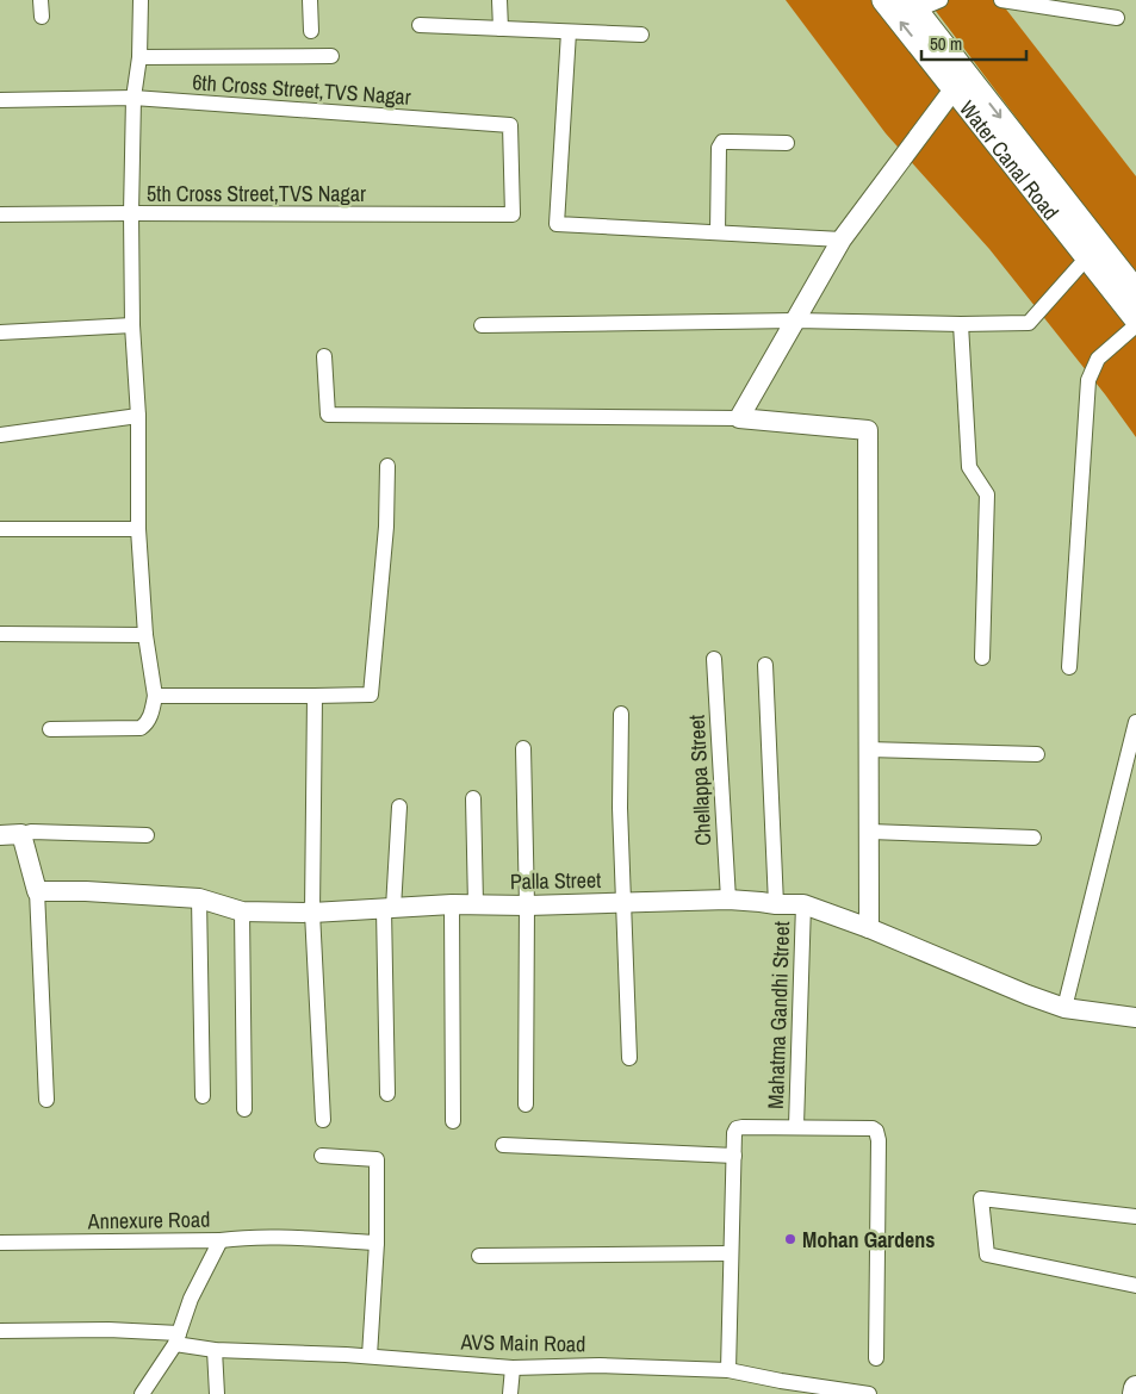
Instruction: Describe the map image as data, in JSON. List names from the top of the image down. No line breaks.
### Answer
{"streets":{"main road":["Water Canal Road"],"street":["6th Cross Street,TVS Nagar","5th Cross Street,TVS Nagar","Chellappa Street","Palla Street","Mahatma Gandhi Street","Annexure Road","AVS Main Road"]},"crossings":[["6th Cross Street,TVS Nagar","5th Cross Street,TVS Nagar"],["Chellappa Street","Palla Street"],["Palla Street","Mahatma Gandhi Street"],["Annexure Road","AVS Main Road"]],"places":["Mohan Gardens"],"scale_bar":"50 m"}
